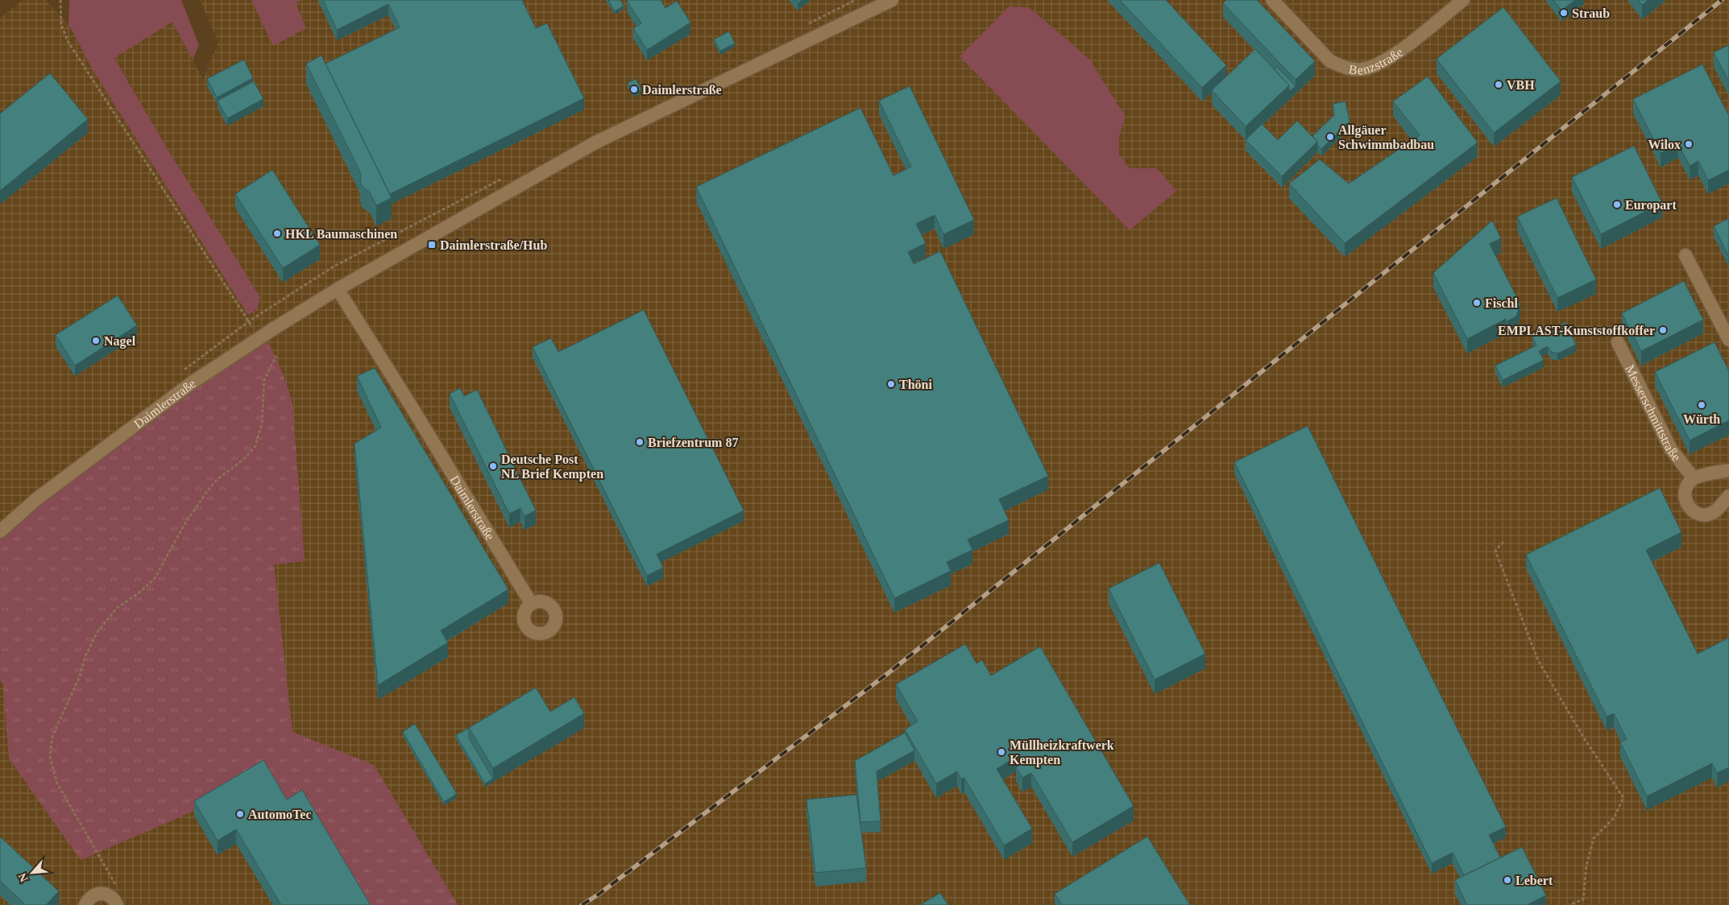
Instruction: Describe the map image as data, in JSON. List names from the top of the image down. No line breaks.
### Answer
{"streets":{"street":["Benzstraße","Daimlerstraße","Messerschmittstraße"]},"places":{"other":["Straub","VBH","Daimlerstraße","Allgäuer Schwimmbadbau","Wilox","Europart","HKL Baumaschinen","Fischl","EMPLAST-Kunststoffkoffer","Nagel","Thöni","Würth","Briefzentrum 87","Deutsche Post NL Brief Kempten","Müllheizkraftwerk Kempten","AutomoTec","Lebert"],"transit":["Daimlerstraße/Hub"]},"north":"bottom left"}
